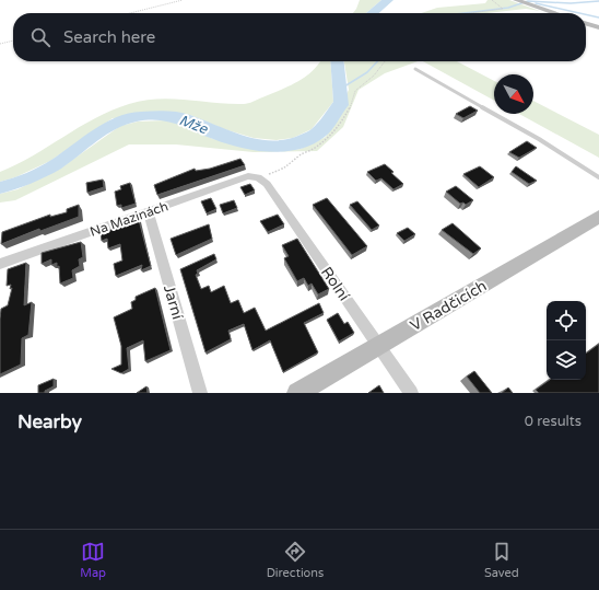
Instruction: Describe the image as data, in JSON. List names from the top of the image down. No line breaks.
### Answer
{"streets":{"street":["Na Mazinách","Rolní","Jarní","V Radčicích"]},"crossings":[["Na Mazinách","Rolní"],["Na Mazinách","Jarní"],["Rolní","V Radčicích"]],"water":["Mže"],"north":"bottom right","page":{"search":"Search here","heading":["Nearby","0 results"],"nav":["Map","Directions","Saved"]}}
